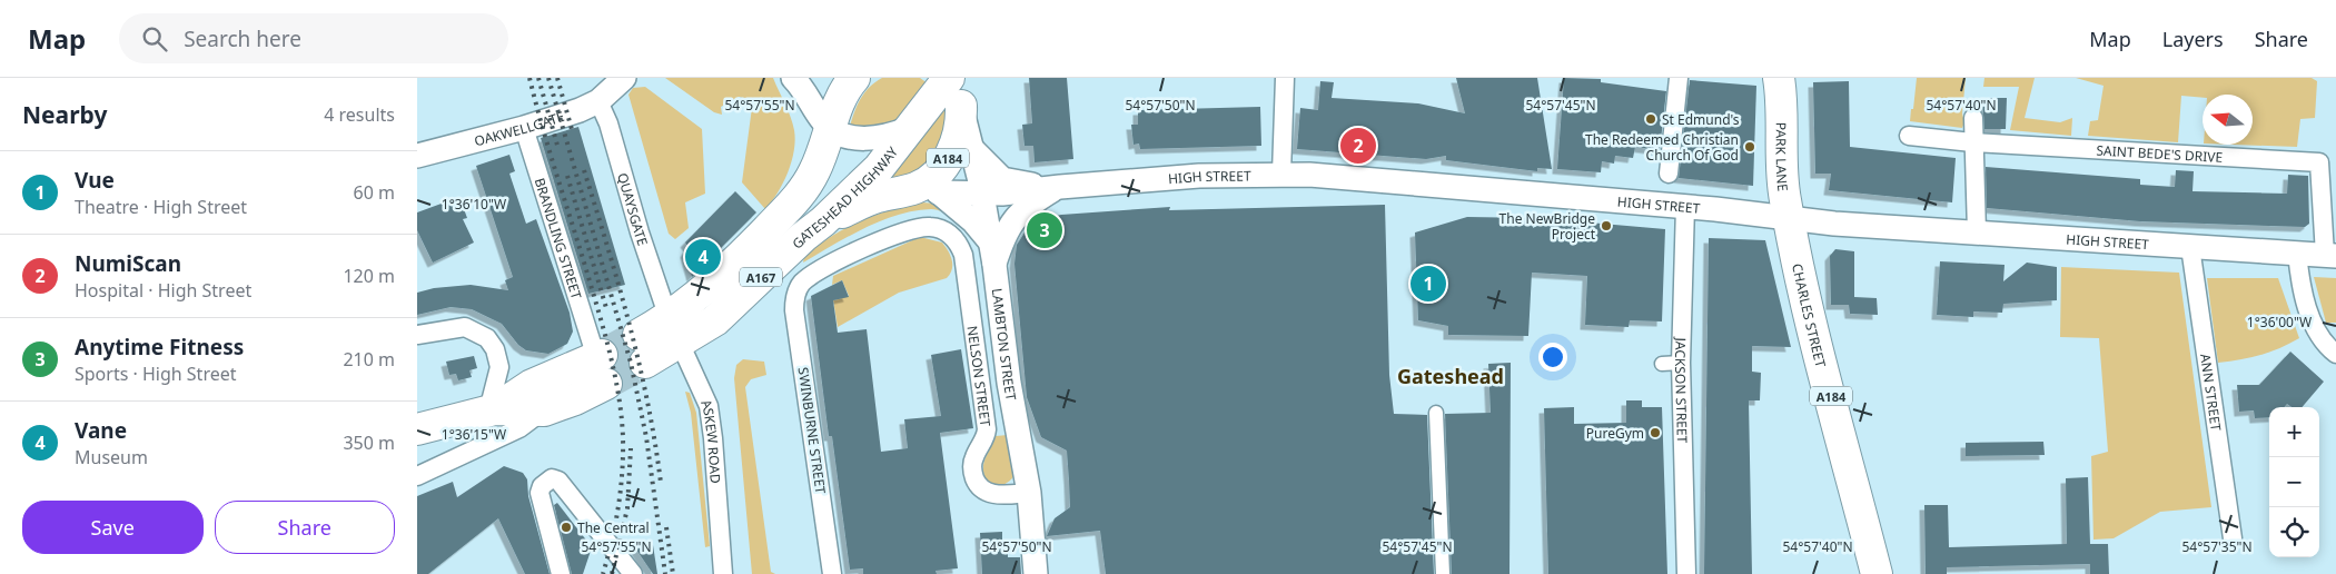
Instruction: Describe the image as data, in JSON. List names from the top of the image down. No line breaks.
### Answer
{"streets":{"highway":["PARK LANE","A184","GATESHEAD HIGHWAY","A167","CHARLES STREET"],"street":["OAKWELLGATE","SAINT BEDE'S DRIVE","HIGH STREET","QUAYSGATE","BRANDLING STREET","LAMBTON STREET","NELSON STREET","JACKSON STREET","ANN STREET","SWINBURNE STREET","ASKEW ROAD"]},"crossings":[["OAKWELLGATE","QUAYSGATE"],["OAKWELLGATE","BRANDLING STREET"],["SAINT BEDE'S DRIVE","HIGH STREET"],["PARK LANE","HIGH STREET"],["PARK LANE","CHARLES STREET"],["A184","GATESHEAD HIGHWAY"],["A184","LAMBTON STREET"],["HIGH STREET","CHARLES STREET"],["HIGH STREET","LAMBTON STREET"],["HIGH STREET","JACKSON STREET"],["HIGH STREET","ANN STREET"],["GATESHEAD HIGHWAY","QUAYSGATE"],["GATESHEAD HIGHWAY","A167"],["GATESHEAD HIGHWAY","ASKEW ROAD"],["QUAYSGATE","ASKEW ROAD"],["LAMBTON STREET","NELSON STREET"],["NELSON STREET","SWINBURNE STREET"]],"districts":["Gateshead"],"places":["St Edmund's","The Redeemed Christian Church Of God","The NewBridge Project","PureGym","The Central"],"north":"left","page":{"header":"Map","search":"Search here","nav":["Map","Layers","Share"],"heading":["Nearby","4 results"],"pins":["2","3","4","1"],"list":[{"mark":"1","name":"Vue","note":"Theatre · High Street","value":"60 m"},{"mark":"2","name":"NumiScan","note":"Hospital · High Street","value":"120 m"},{"mark":"3","name":"Anytime Fitness","note":"Sports · High Street","value":"210 m"},{"mark":"4","name":"Vane","note":"Museum","value":"350 m"}],"map_buttons":["+","−"],"buttons":["Save","Share"]},"coordinates":["54°57'55\"N","54°57'50\"N","54°57'45\"N","54°57'40\"N","1°36'10\"W","1°36'00\"W","1°36'15\"W","54°57'35\"N"]}
